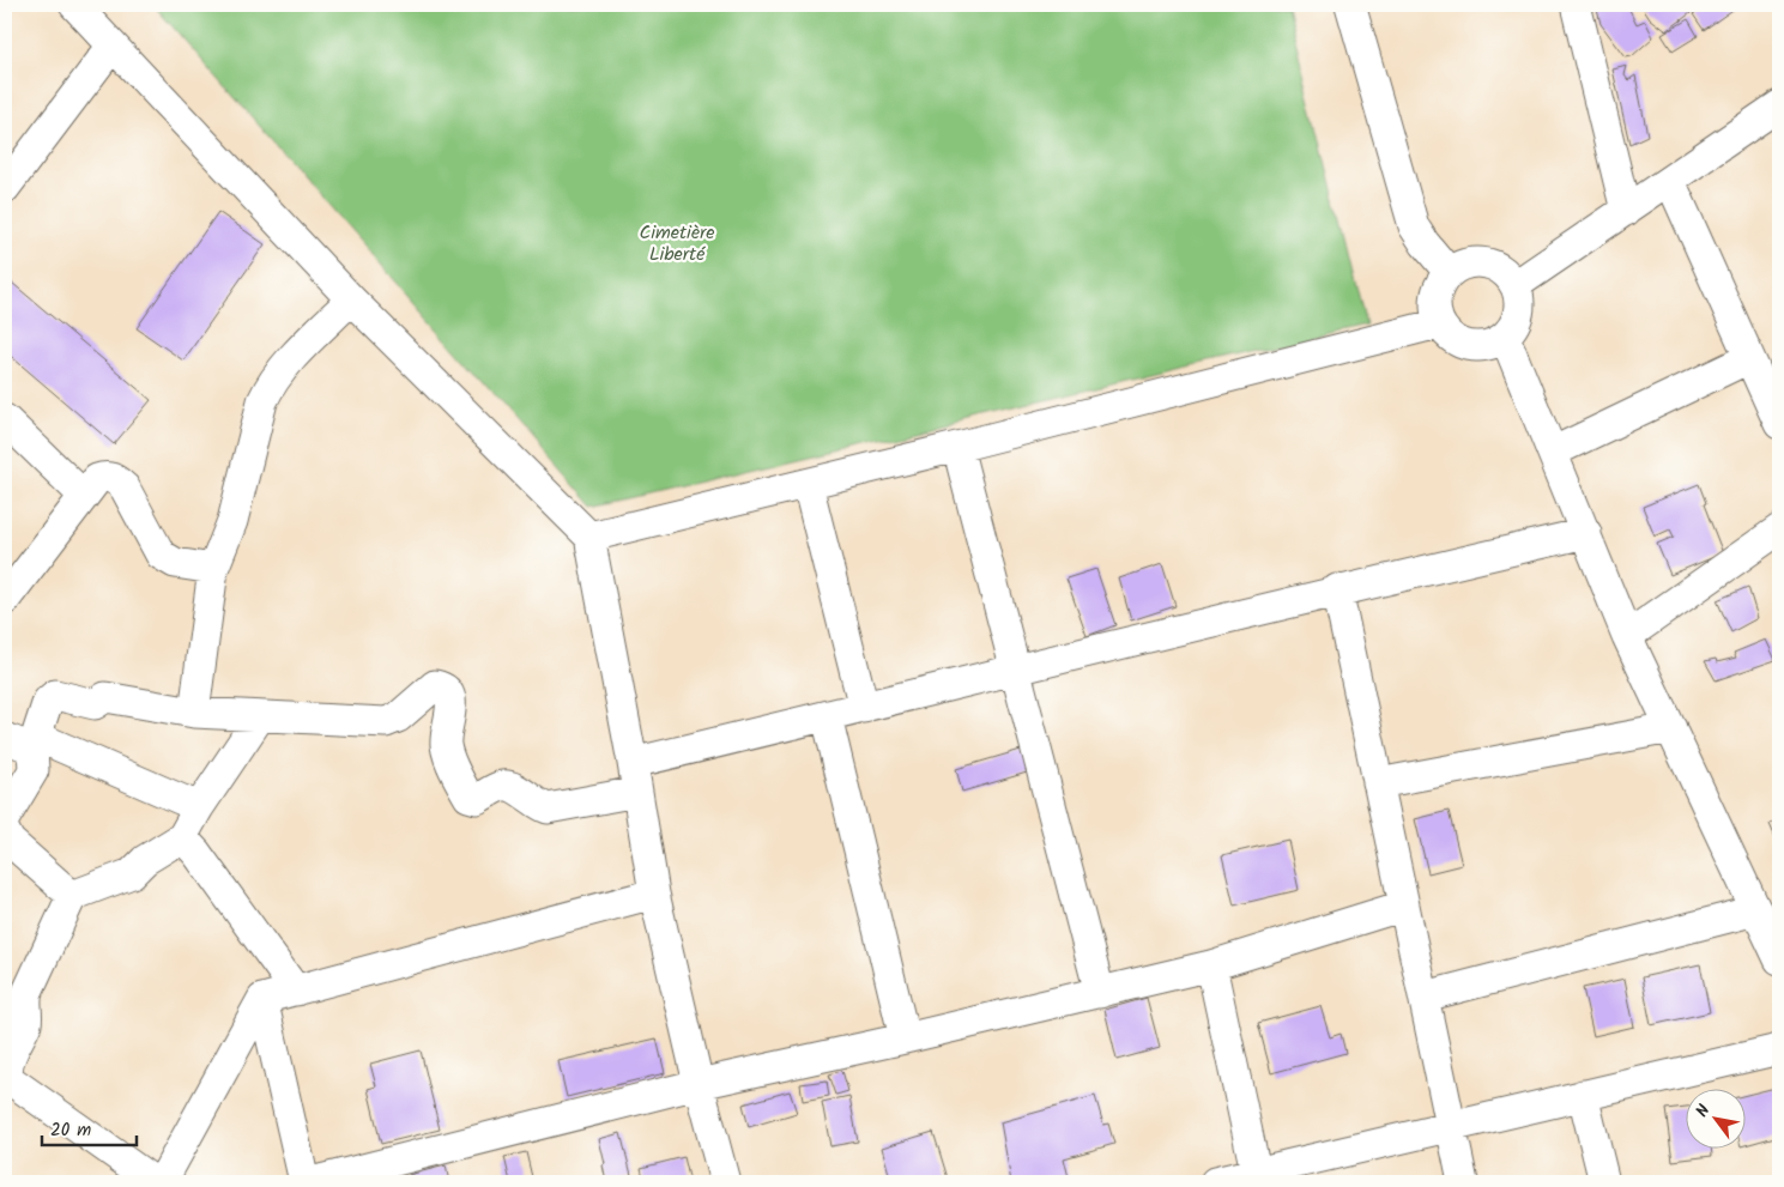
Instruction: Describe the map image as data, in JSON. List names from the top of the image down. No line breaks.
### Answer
{"parks":["Cimetière Liberté"],"scale_bar":"20 m","north":"top left"}
